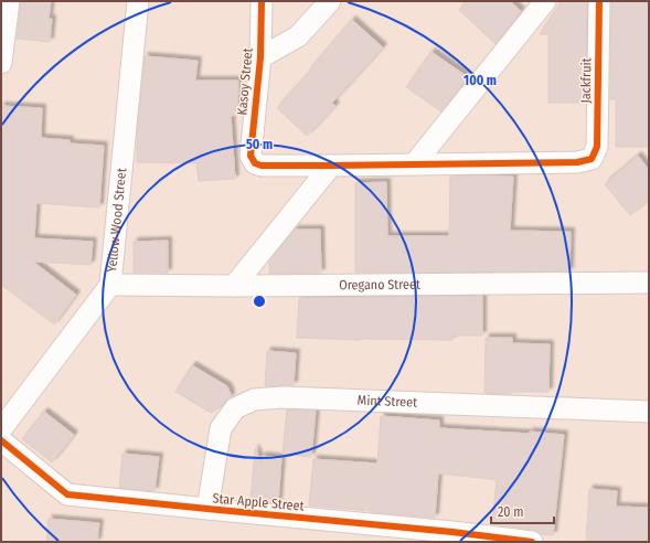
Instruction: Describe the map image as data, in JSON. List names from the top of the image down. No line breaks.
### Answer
{"streets":{"street":["Jackfruit","Kasoy Street","Yellow Wood Street","Oregano Street","Mint Street","Star Apple Street"]},"crossings":[["Yellow Wood Street","Oregano Street"],["Mint Street","Star Apple Street"]],"scale_bar":"20 m","rings":["100 m","50 m"]}
